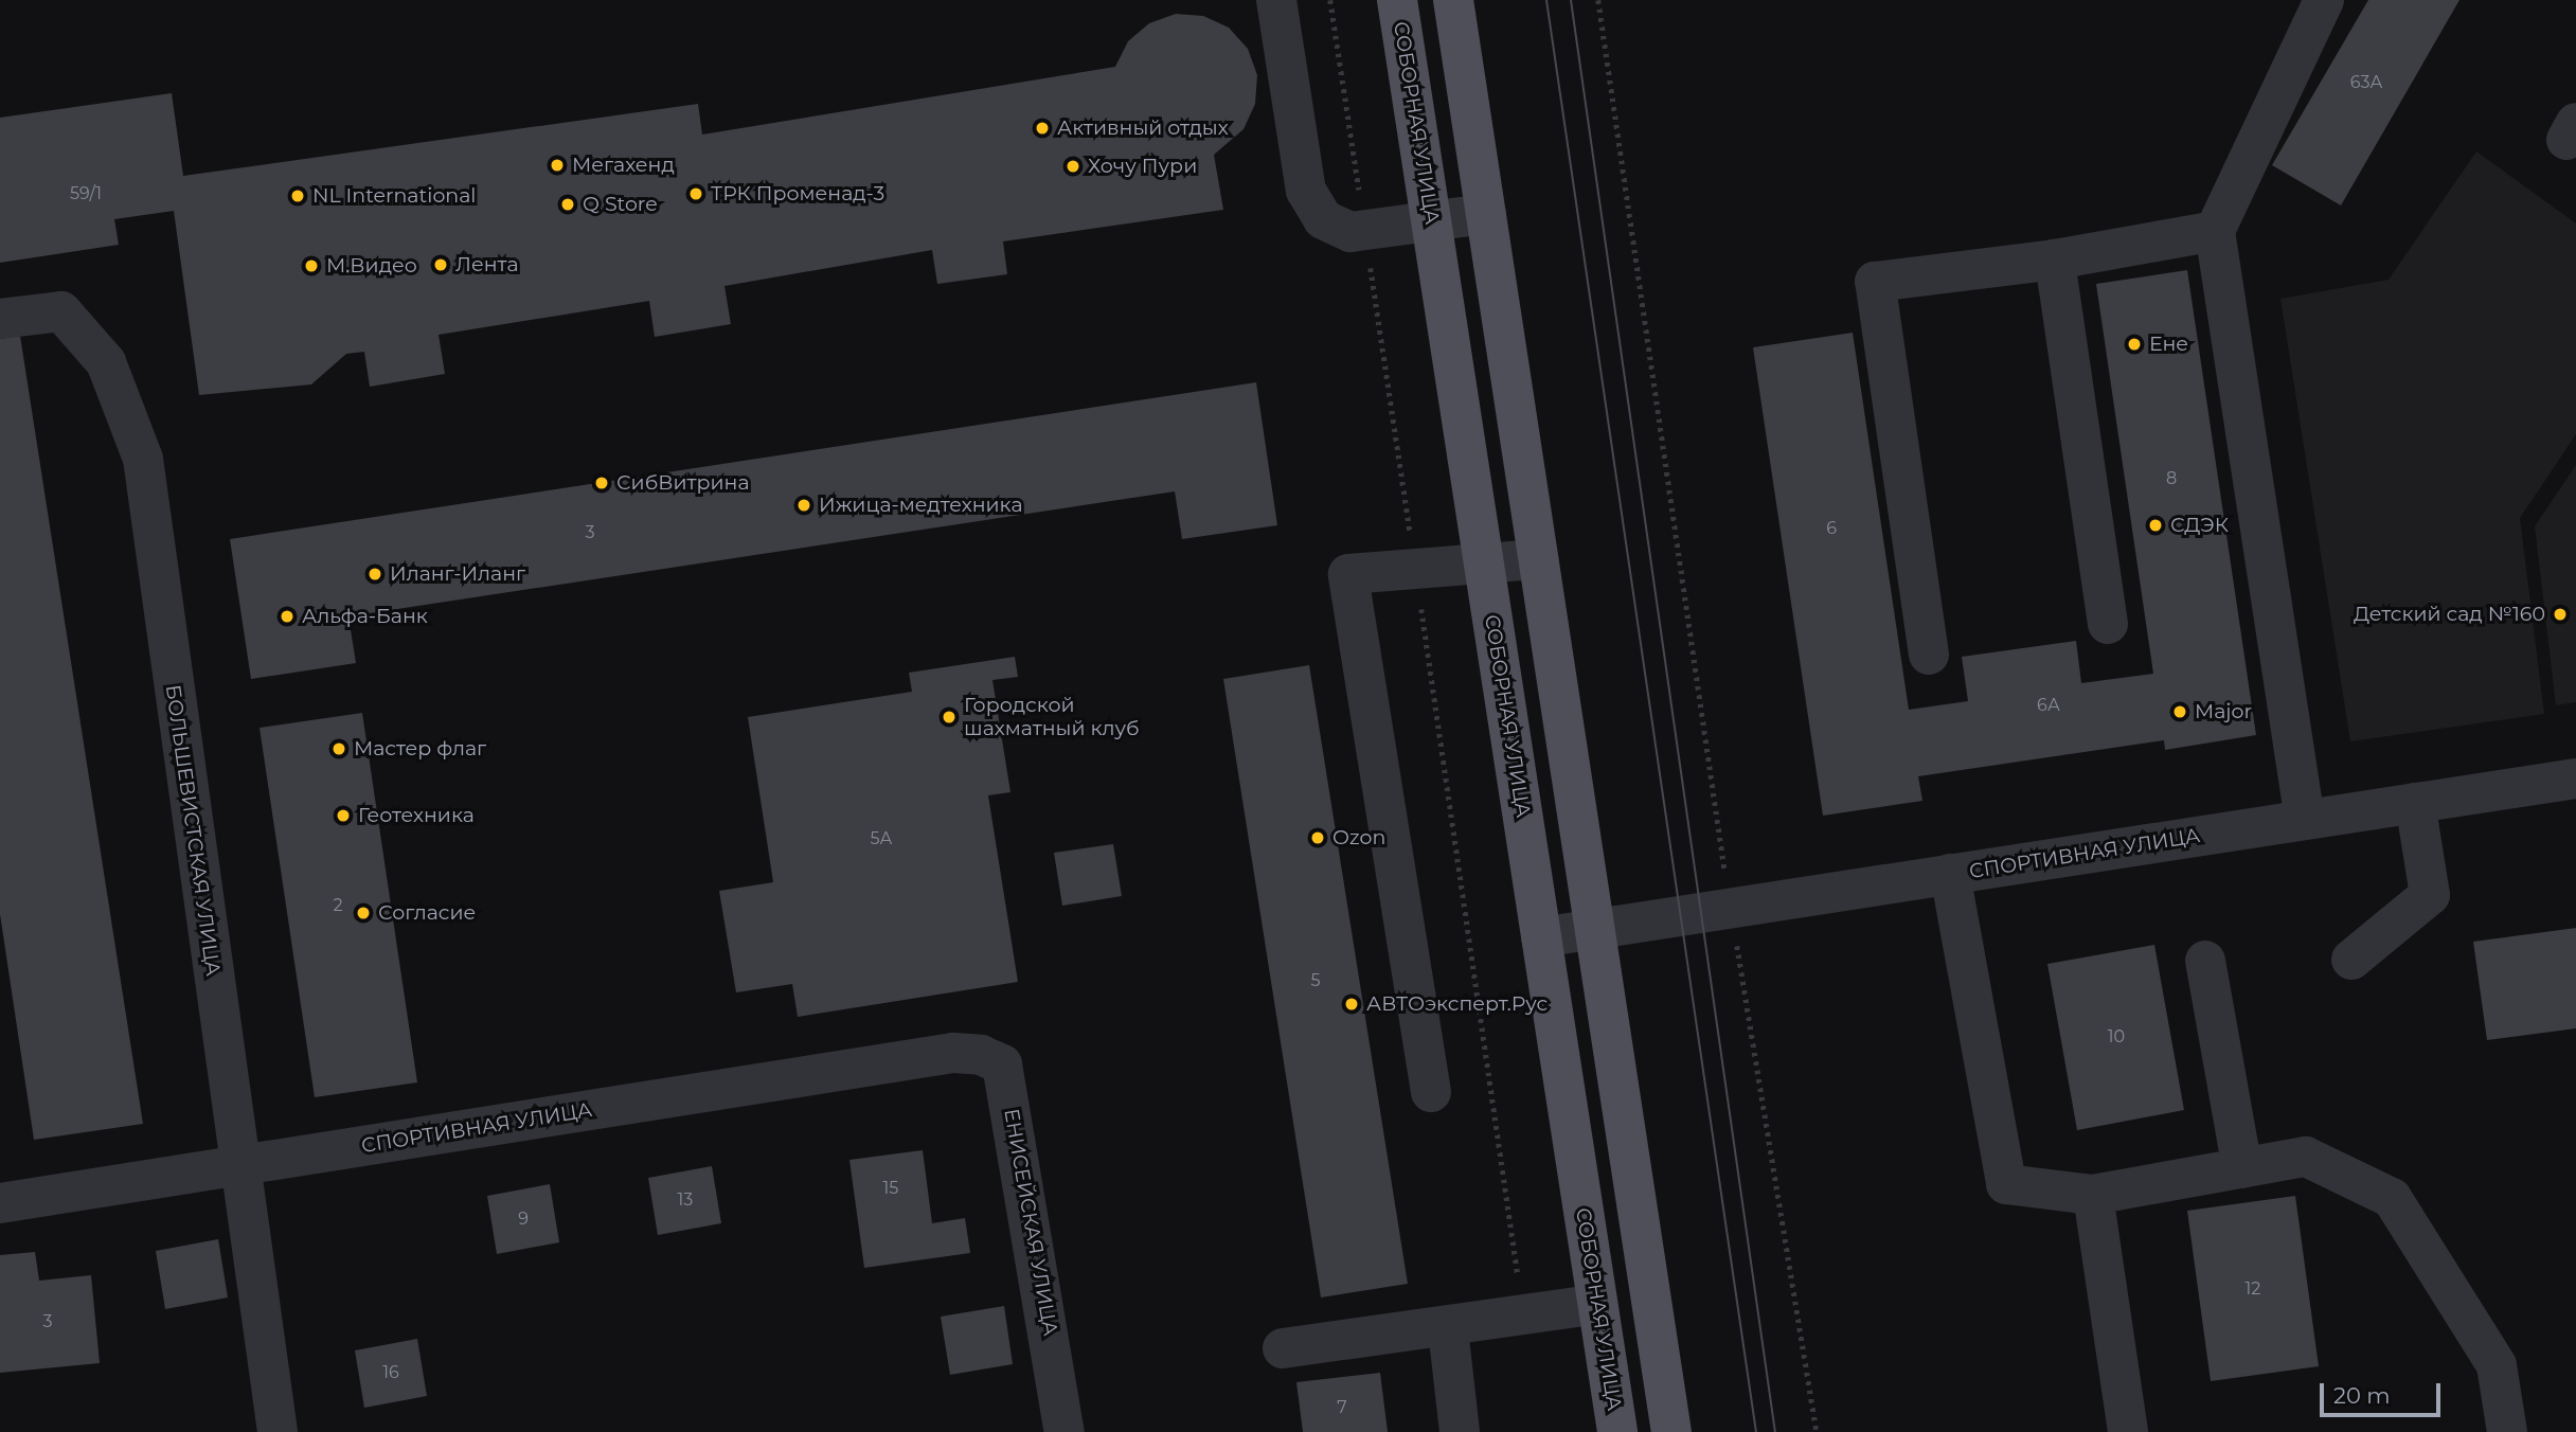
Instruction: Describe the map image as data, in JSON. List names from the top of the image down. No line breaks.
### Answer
{"streets":{"main road":["СОБОРНАЯ УЛИЦА"],"street":["БОЛЬШЕВИСТСКАЯ УЛИЦА","СПОРТИВНАЯ УЛИЦА","ЕНИСЕЙСКАЯ УЛИЦА"]},"crossings":[["СОБОРНАЯ УЛИЦА","СПОРТИВНАЯ УЛИЦА"],["БОЛЬШЕВИСТСКАЯ УЛИЦА","СПОРТИВНАЯ УЛИЦА"],["СПОРТИВНАЯ УЛИЦА","ЕНИСЕЙСКАЯ УЛИЦА"]],"places":["Активный отдых","Мегахенд","Хочу Пури","ТРК Променад-3","NL International","Q Store","Лента","М.Видео","Ене","СибВитрина","Ижица-медтехника","СДЭК","Иланг-Иланг","Детский сад №160","Альфа-Банк","Major","Городской шахматный клуб","Мастер флаг","Геотехника","Ozon","Согласие","АВТОэксперт.Рус"],"house_numbers":["63А","59/1","8","6","3","6А","5А","2","5","10","15","13","9","12","3","16","7"],"scale_bar":"20 m"}
